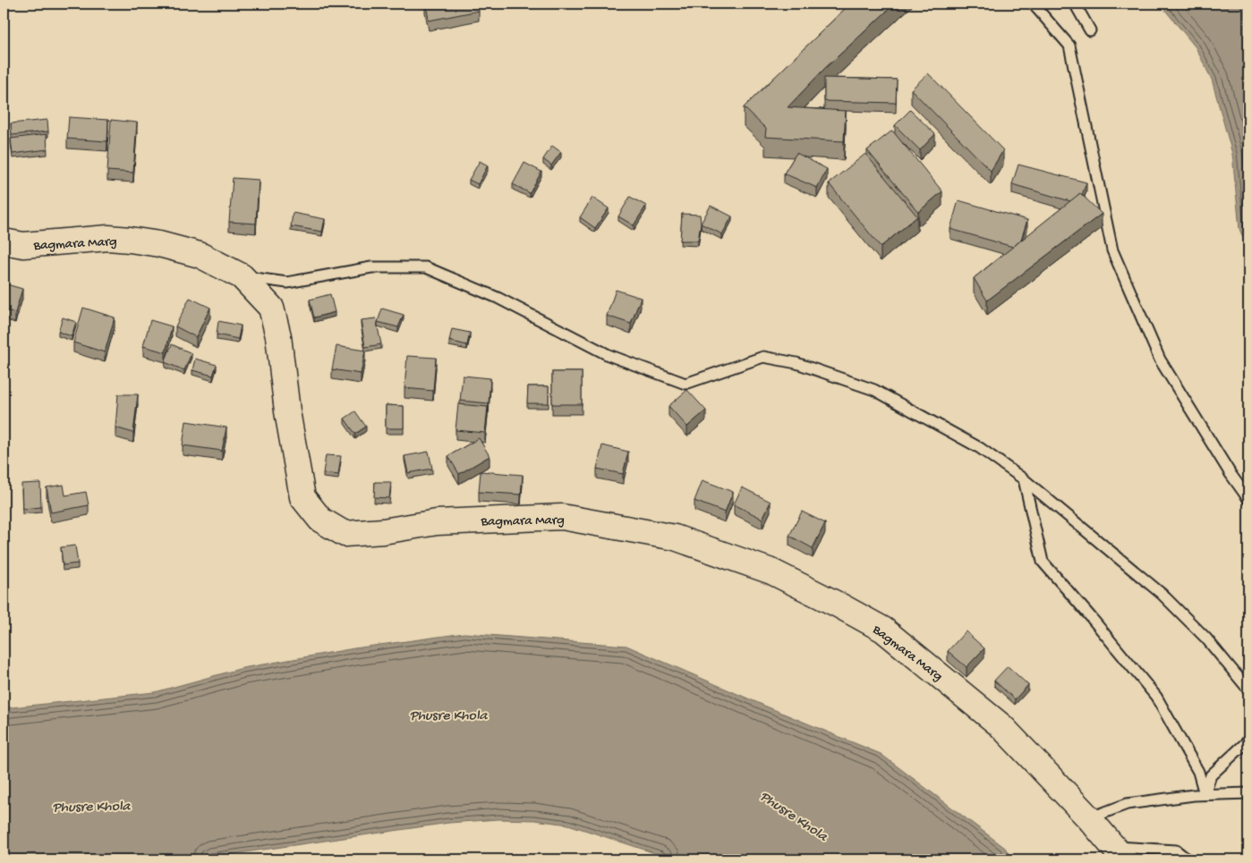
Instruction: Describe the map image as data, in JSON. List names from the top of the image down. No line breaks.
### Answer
{"streets":{"main road":["Bagmara Marg"]},"water":["Phusre Khola"]}
